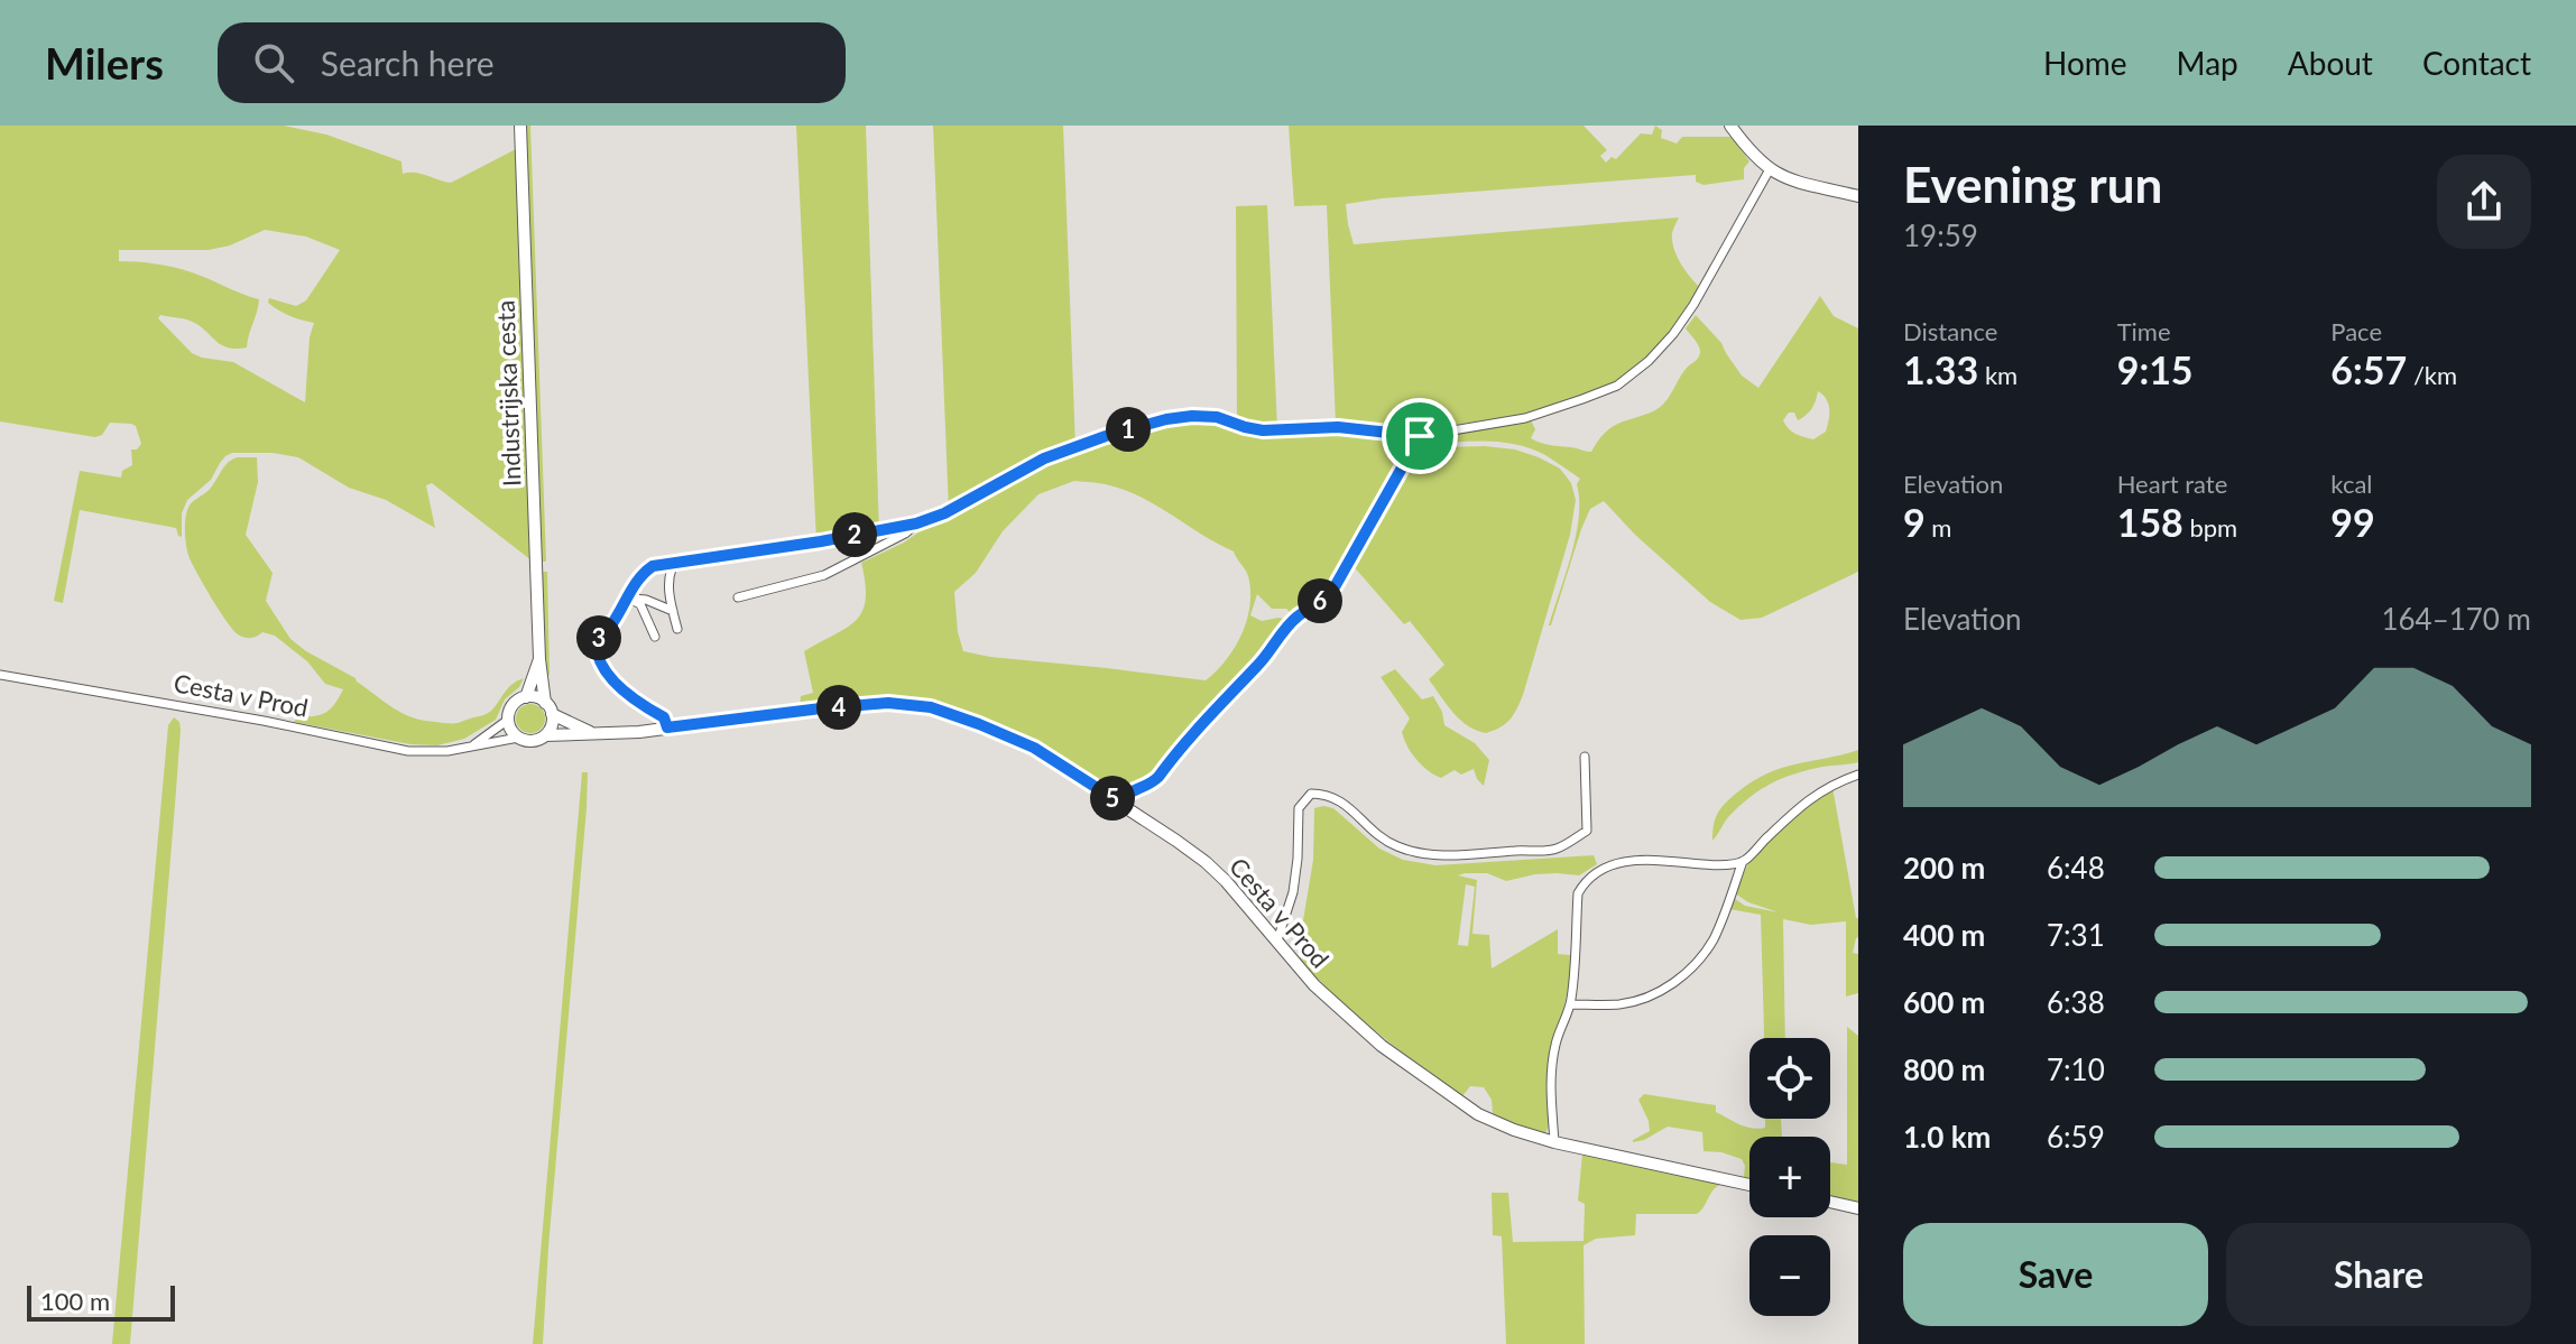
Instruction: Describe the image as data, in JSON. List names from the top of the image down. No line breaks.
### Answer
{"streets":{"street":["Industrijska cesta","Cesta v Prod"]},"crossings":[["Industrijska cesta","Cesta v Prod"]],"scale_bar":"100 m","page":{"header":"Milers","search":"Search here","nav":["Home","Map","About","Contact"],"heading":["Evening run","19:59"],"stats":[["Distance","1.33 km"],["Time","9:15"],["Pace","6:57 /km"],["Elevation","9 m"],["Heart rate","158 bpm"],["kcal","99"]],"pins":["1","2","6","3","4","5"],"chart":["Elevation","164–170 m"],"list":[{"name":"200 m","note":"6:48"},{"name":"400 m","note":"7:31"},{"name":"600 m","note":"6:38"},{"name":"800 m","note":"7:10"},{"name":"1.0 km","note":"6:59"}],"map_buttons":["+","−"],"buttons":["Save","Share"],"scale":"100 m"}}
